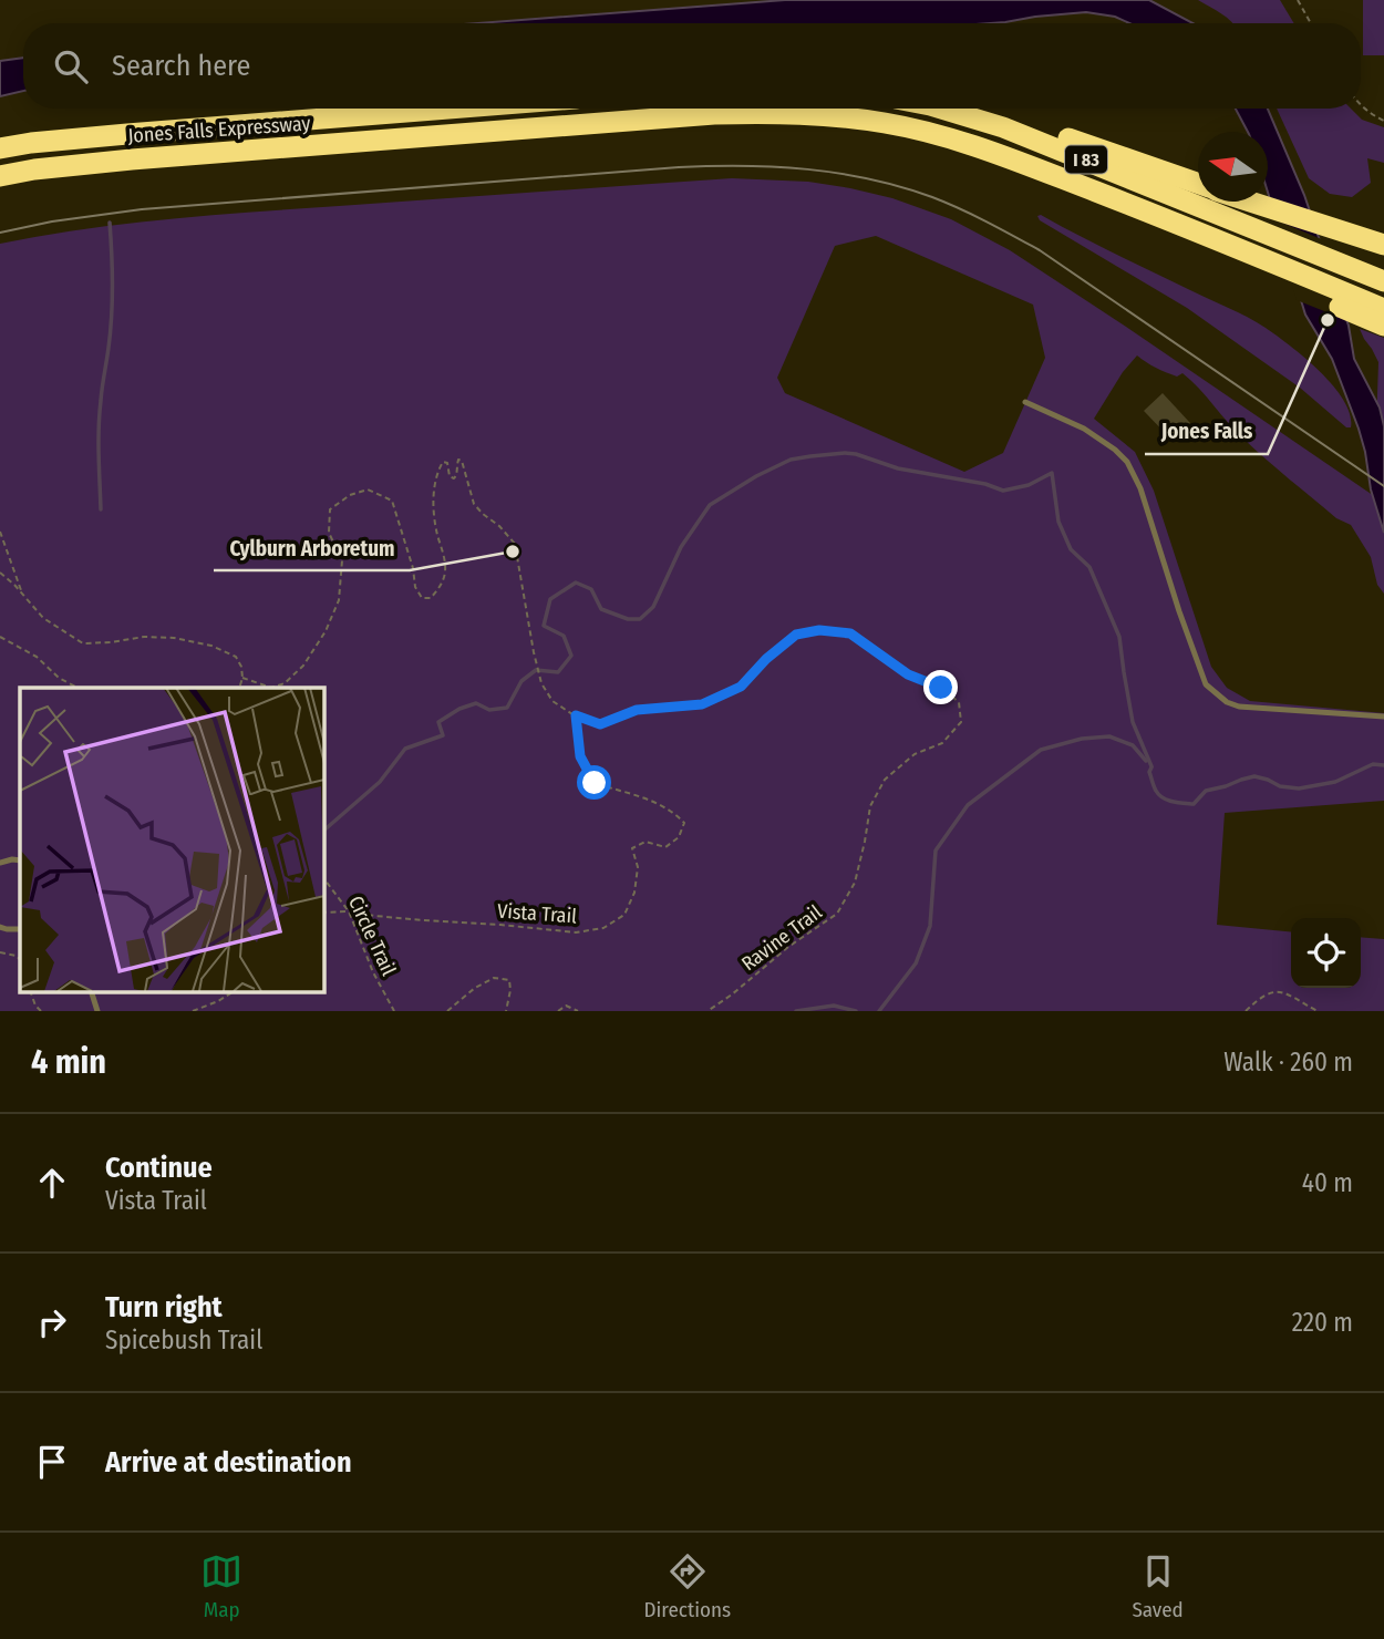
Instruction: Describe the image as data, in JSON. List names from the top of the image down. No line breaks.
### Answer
{"streets":{"highway":["Jones Falls Expressway","I 83"],"path":["Vista Trail","Circle Trail","Ravine Trail"]},"crossings":[["Vista Trail","Circle Trail"],["Vista Trail","Ravine Trail"]],"places":["Jones Falls","Cylburn Arboretum"],"north":"left","page":{"search":"Search here","heading":["4 min","Walk · 260 m"],"list":[["Continue","Vista Trail","40 m"],["Turn right","Spicebush Trail","220 m"],"Arrive at destination"],"nav":["Map","Directions","Saved"]}}
